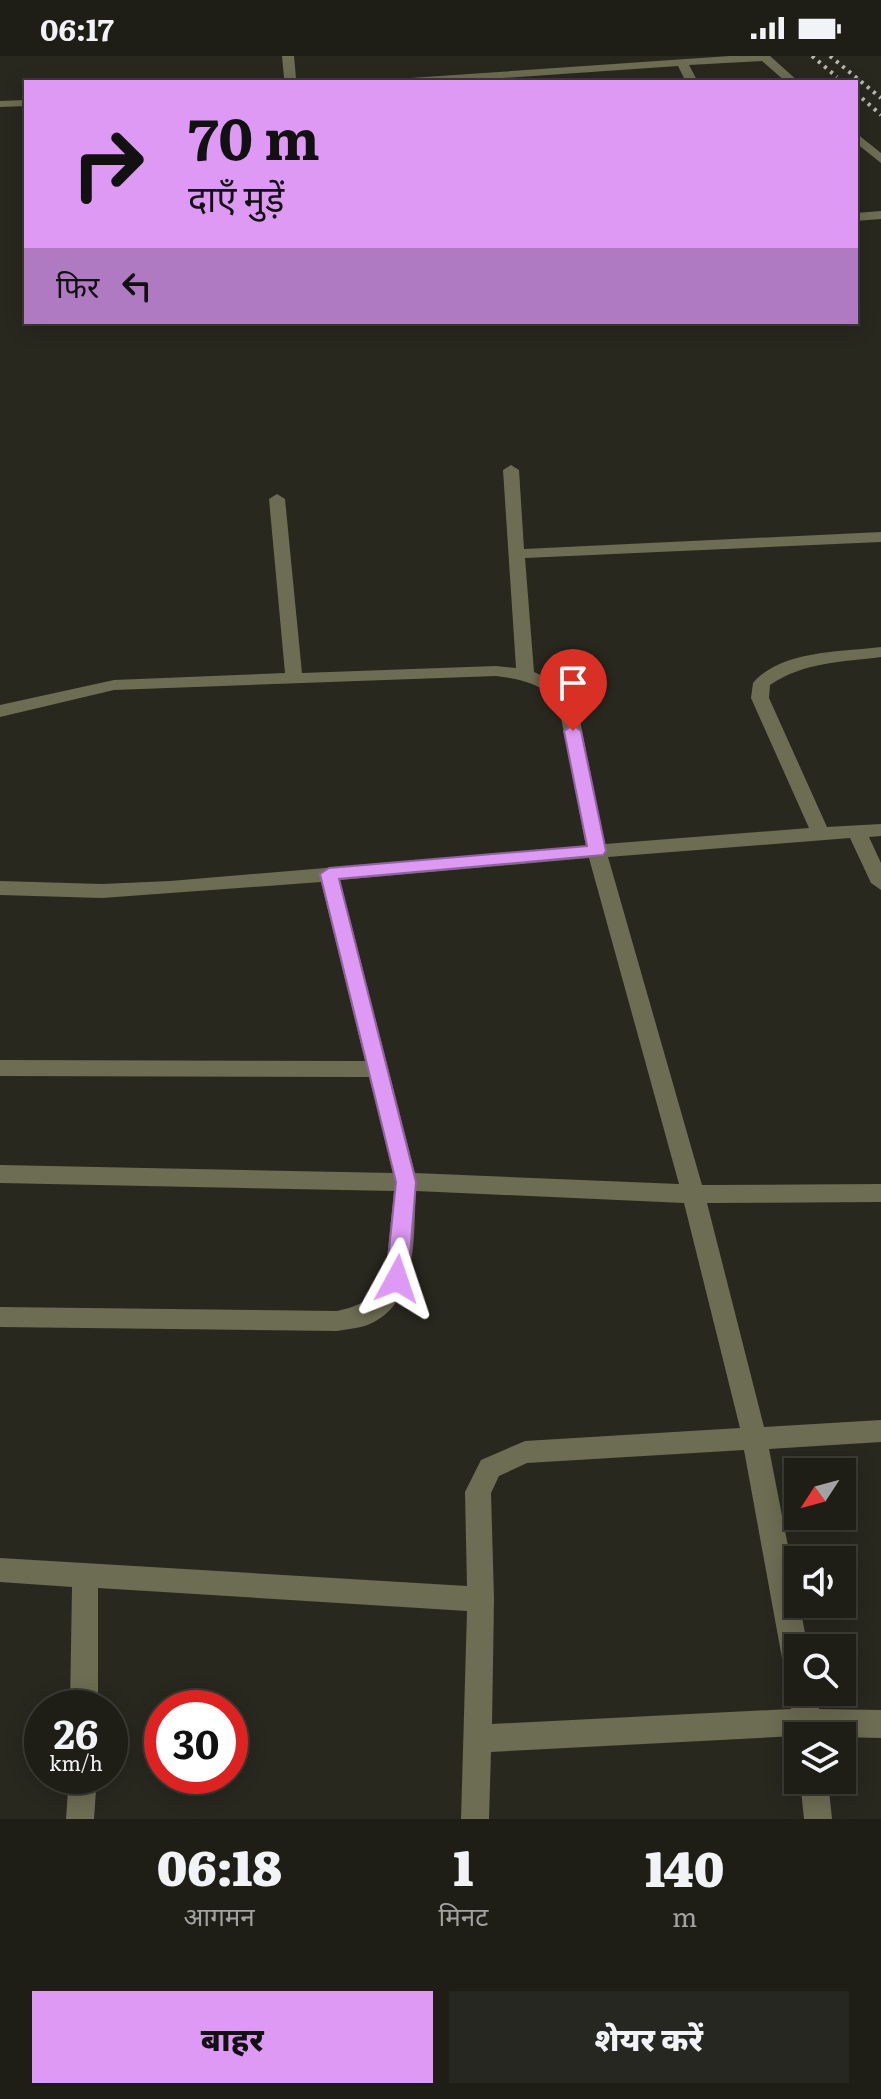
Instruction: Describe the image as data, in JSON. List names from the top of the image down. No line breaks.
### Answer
{"north":"bottom left","page":{"status":"06:17","turn":["70 m","दाएँ मुड़ें"],"then":"फिर","speed":"26 km/h","limit":"30","eta":["06:18","आगमन","1","मिनट","140","m"],"buttons":["बाहर","शेयर करें"]}}
